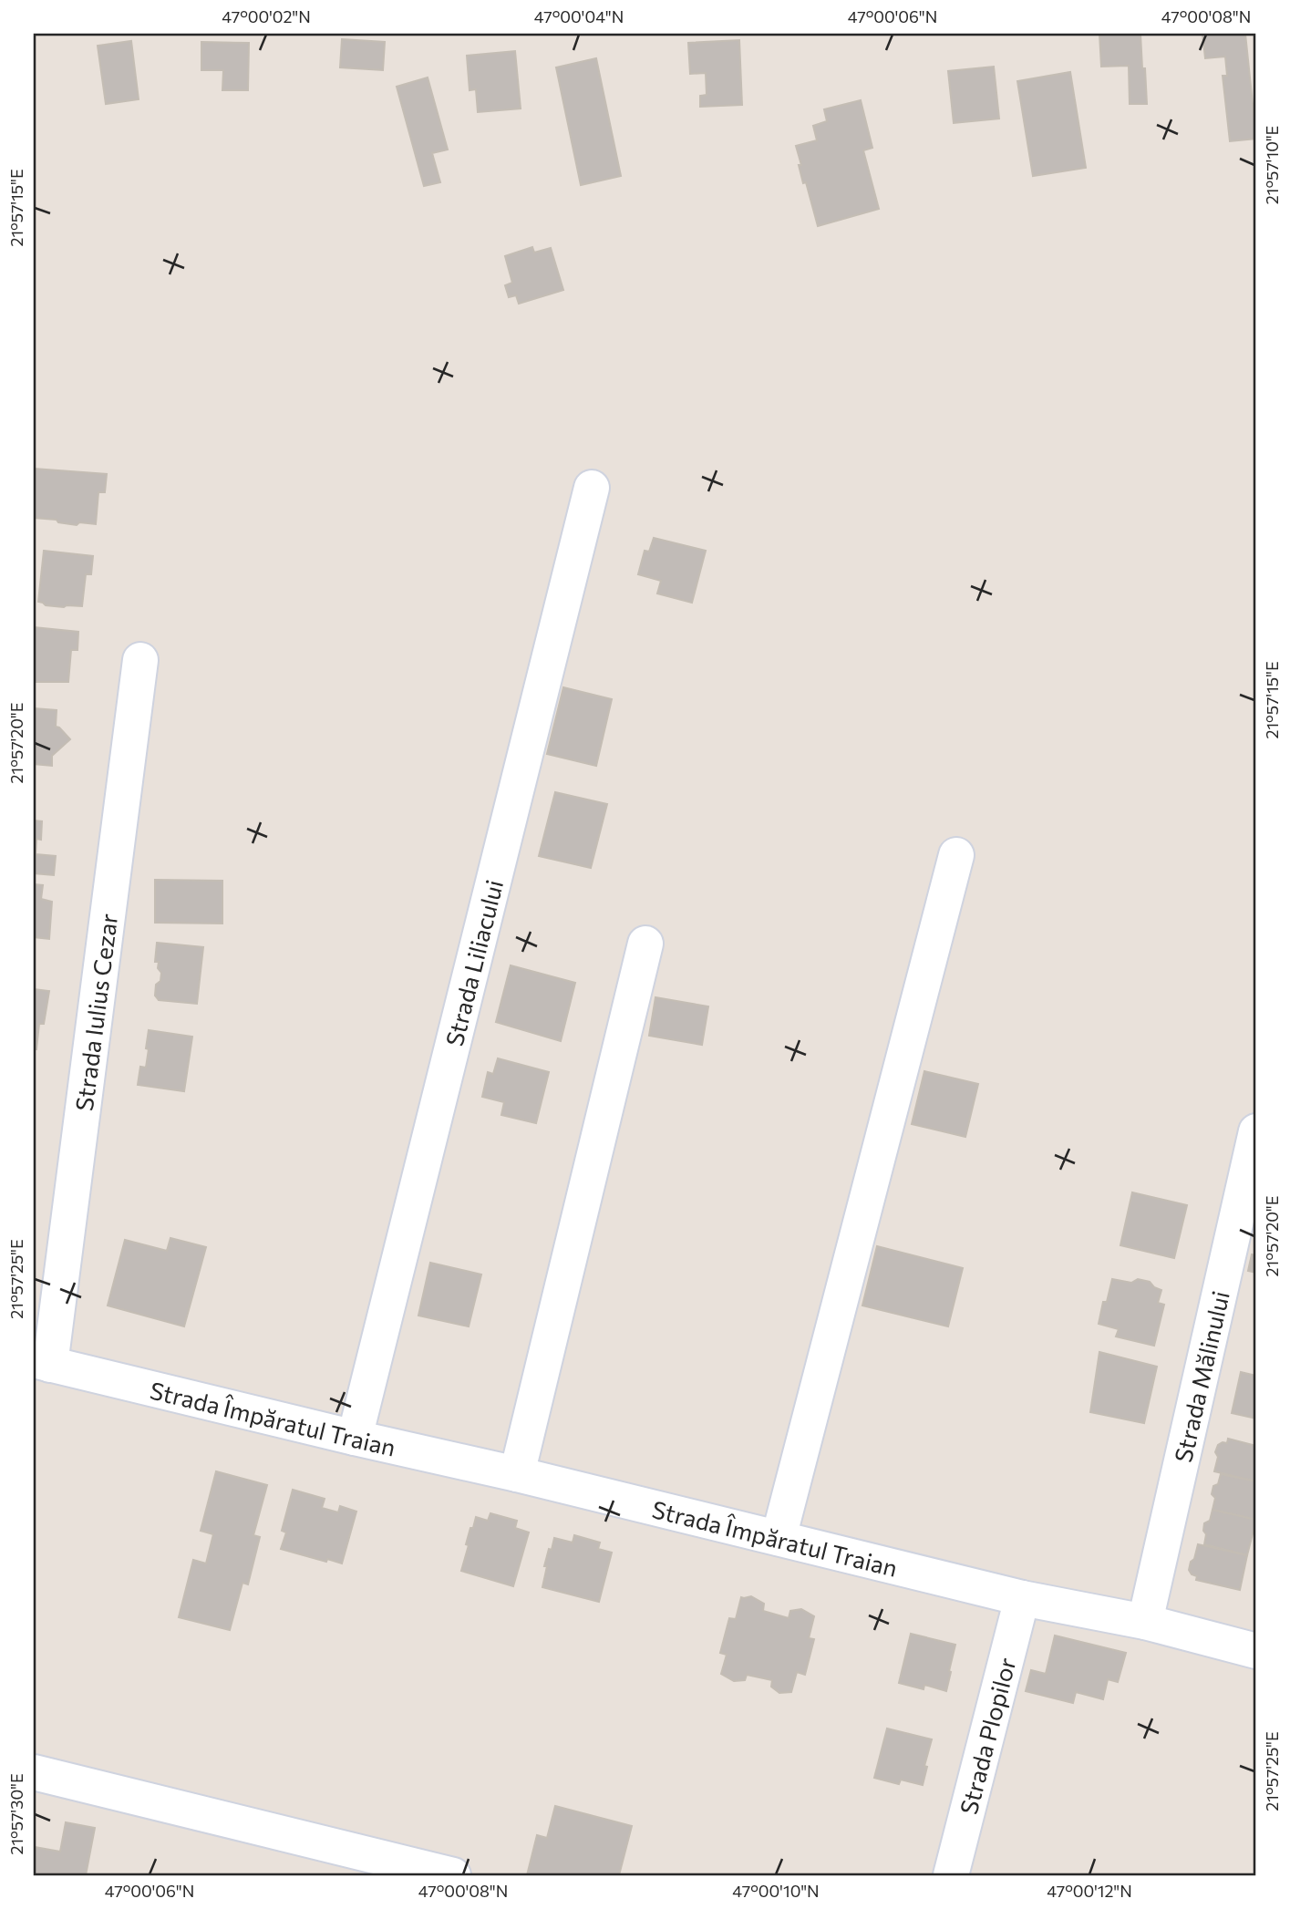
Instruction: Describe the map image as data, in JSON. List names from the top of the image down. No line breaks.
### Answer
{"streets":{"street":["Strada Liliacului","Strada Iulius Cezar","Strada Mălinului","Strada Împăratul Traian","Strada Plopilor"]},"crossings":[["Strada Liliacului","Strada Împăratul Traian"],["Strada Iulius Cezar","Strada Împăratul Traian"],["Strada Mălinului","Strada Împăratul Traian"],["Strada Împăratul Traian","Strada Plopilor"]],"coordinates":["47°00'02\"N","47°00'04\"N","47°00'06\"N","47°00'08\"N","21°57'10\"E","21°57'15\"E","21°57'20\"E","21°57'25\"E","21°57'30\"E","47°00'10\"N","47°00'12\"N"]}
